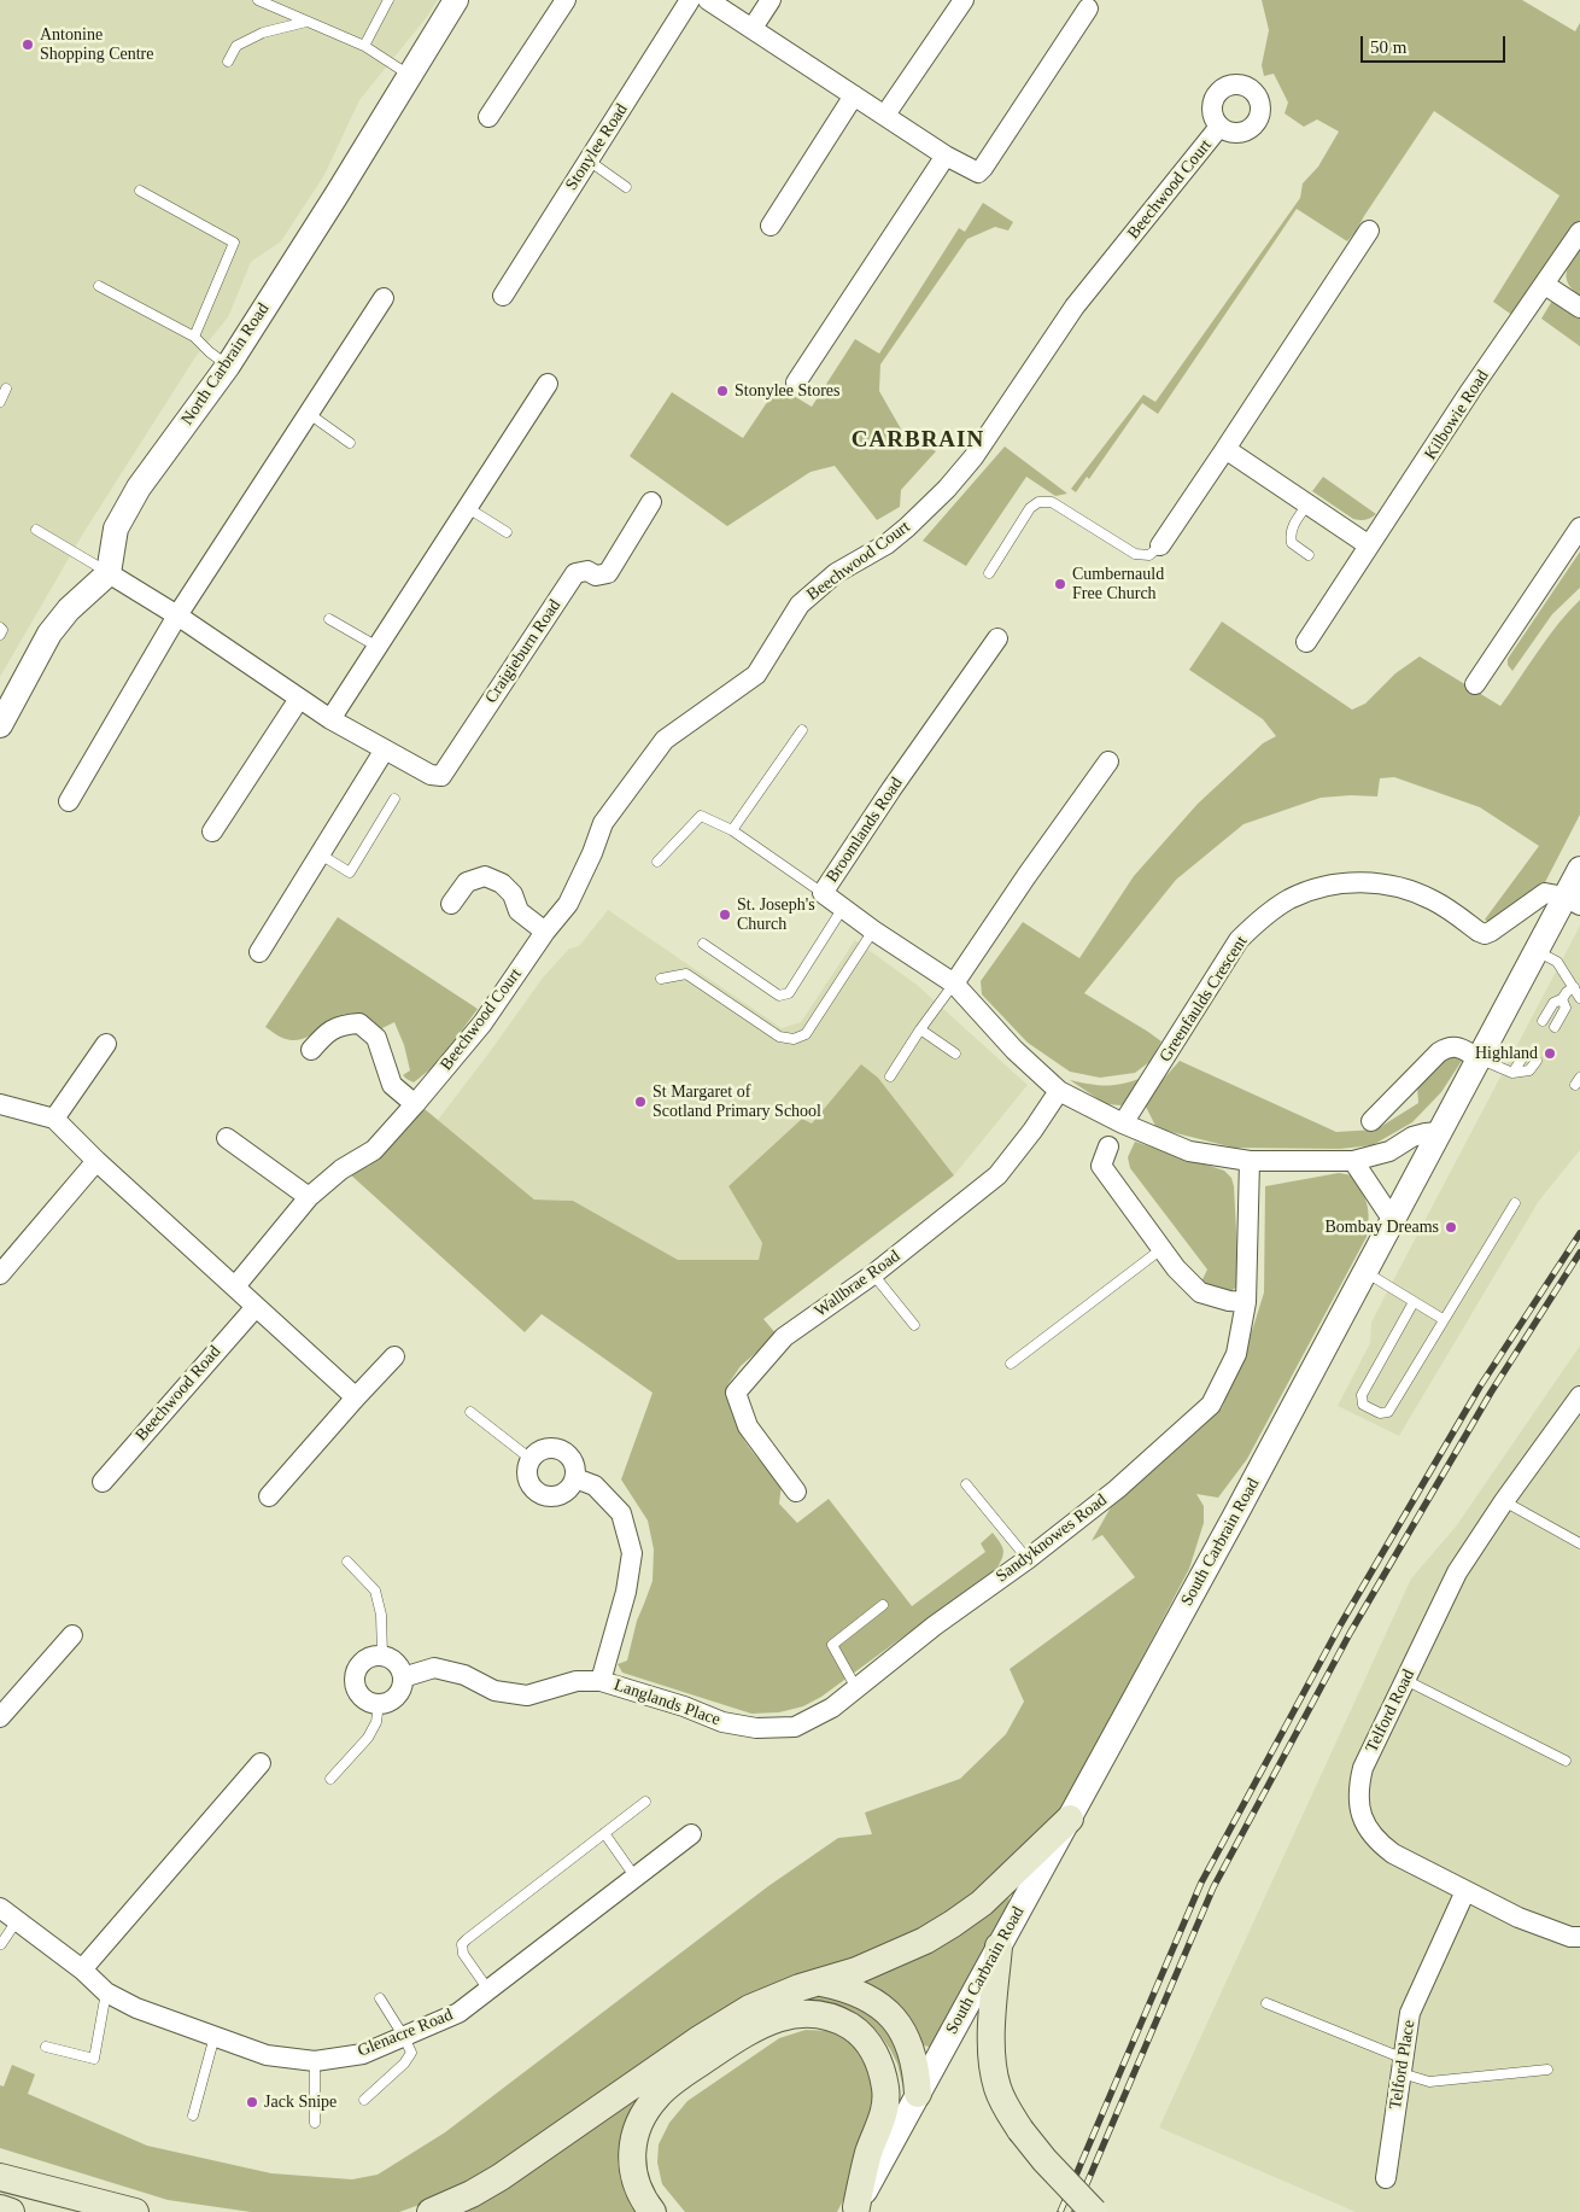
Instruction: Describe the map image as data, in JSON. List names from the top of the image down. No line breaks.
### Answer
{"streets":{"street":["Stonylee Road","Beechwood Court","North Carbrain Road","Kilbowie Road","Craigieburn Road","Broomlands Road","Greenfaulds Crescent","Wallbrae Road","Beechwood Road","Sandyknowes Road","South Carbrain Road","Langlands Place","Telford Road","Glenacre Road","Telford Place"]},"crossings":[["North Carbrain Road","Craigieburn Road"],["Broomlands Road","Greenfaulds Crescent"],["Broomlands Road","Wallbrae Road"],["Broomlands Road","Sandyknowes Road"],["Broomlands Road","South Carbrain Road"],["Greenfaulds Crescent","South Carbrain Road"],["Sandyknowes Road","Langlands Place"],["Telford Road","Telford Place"]],"districts":["CARBRAIN"],"places":["Antonine Shopping Centre","Stonylee Stores","Cumbernauld Free Church","St. Joseph's Church","Highland","St Margaret of Scotland Primary School","Bombay Dreams","Jack Snipe"],"scale_bar":"50 m"}
